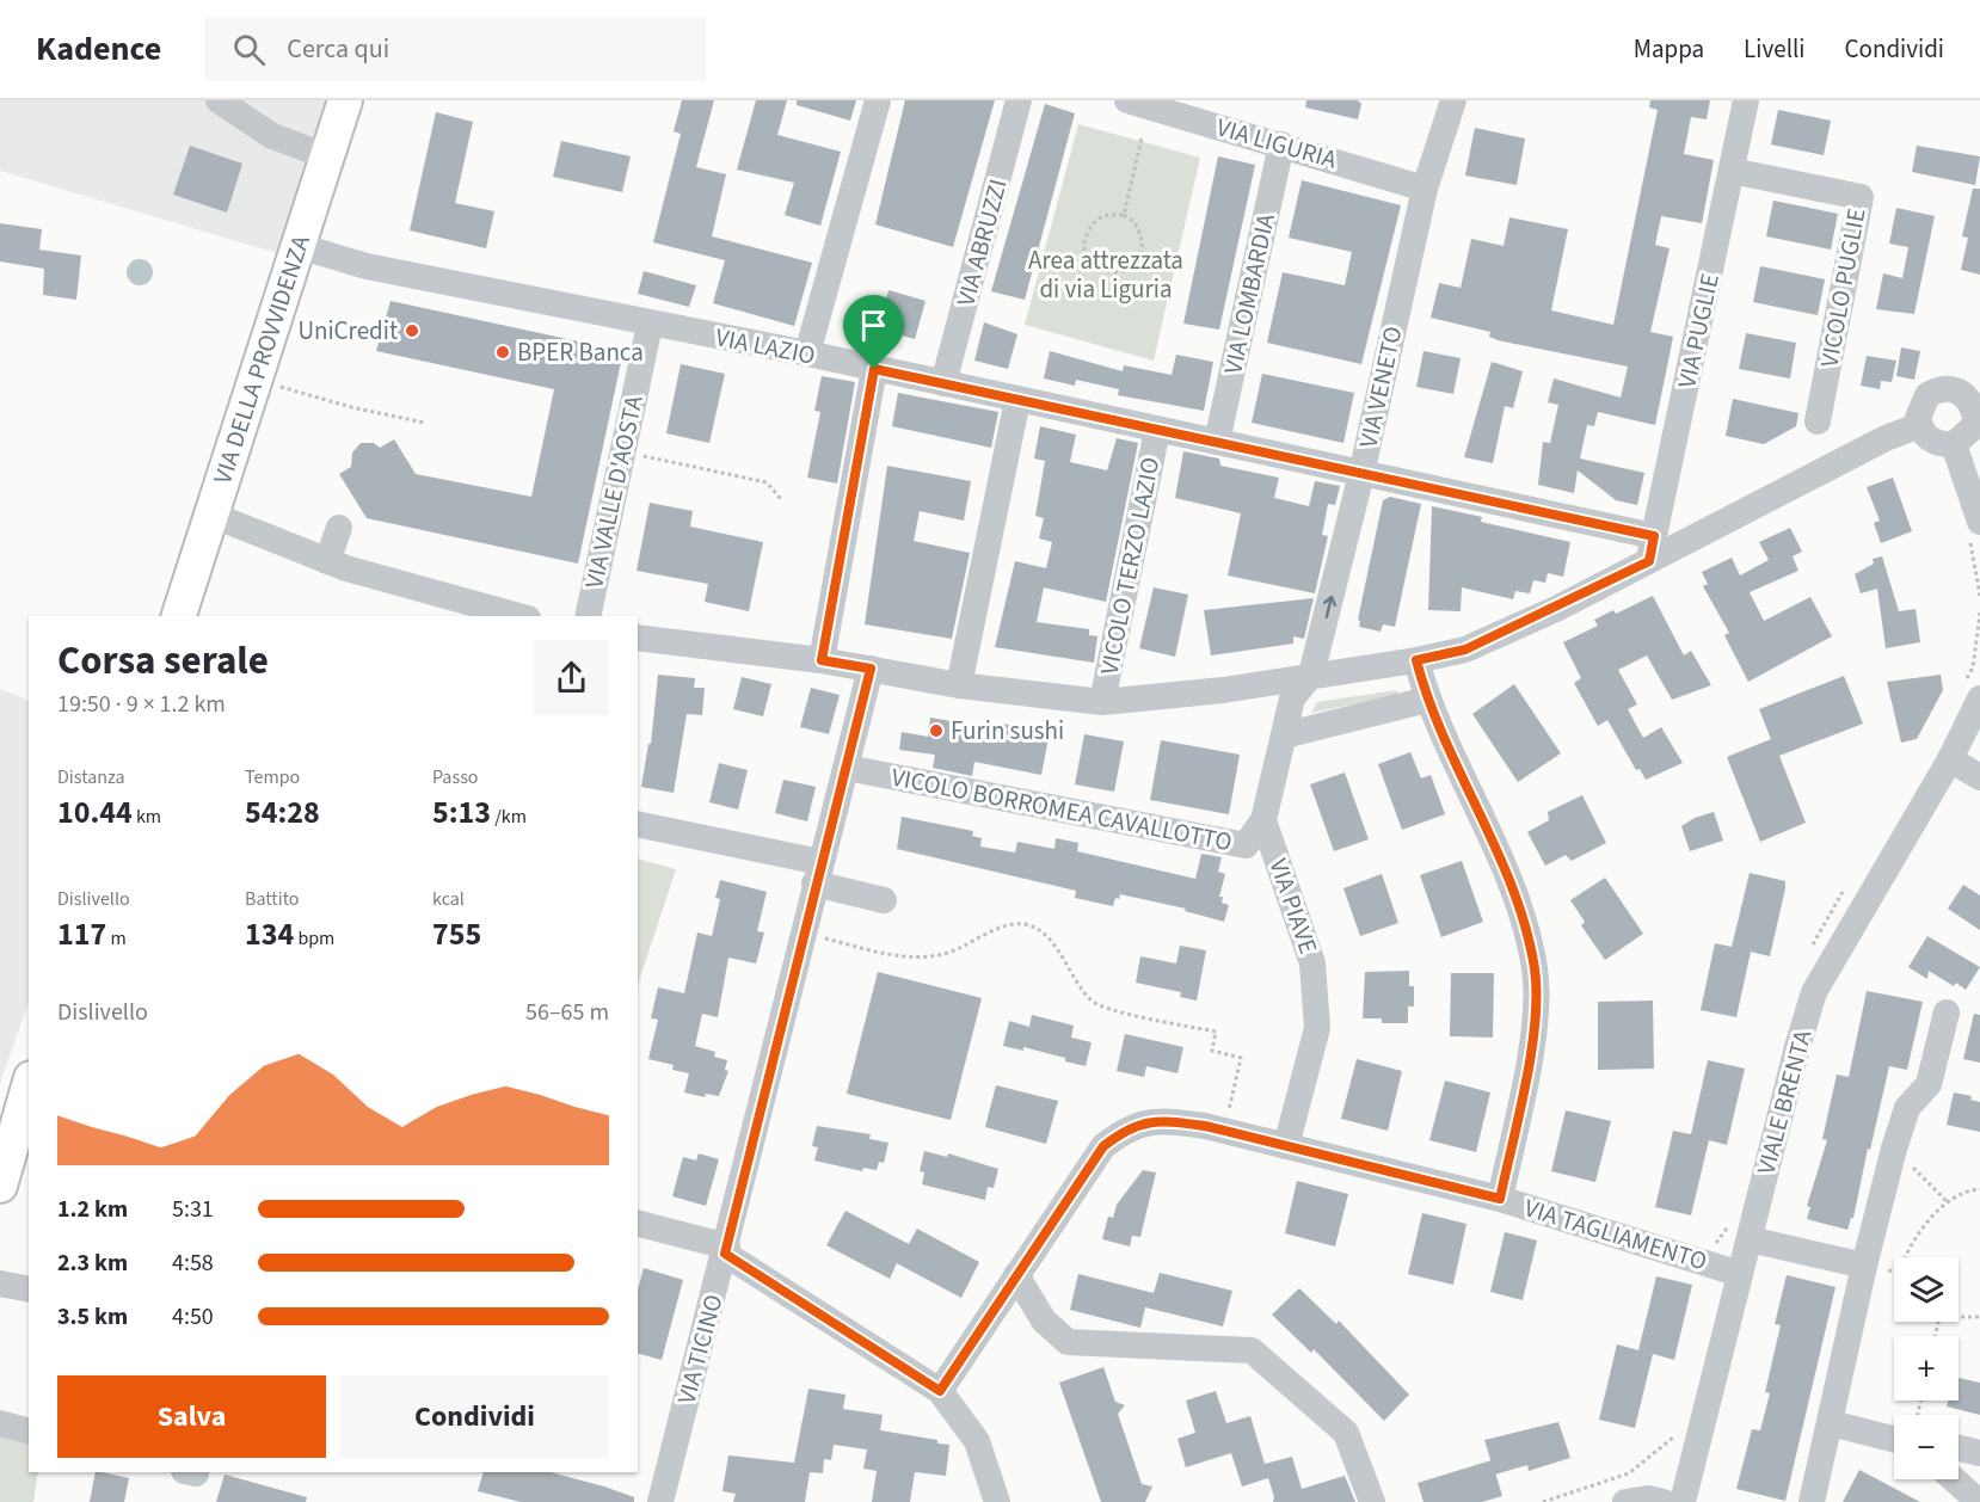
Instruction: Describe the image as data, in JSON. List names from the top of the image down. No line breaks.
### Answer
{"streets":{"main road":["VIA DELLA PROVVIDENZA"],"street":["VIA LIGURIA","VIA ABRUZZI","VICOLO PUGLIE","VIA LOMBARDIA","VIA PUGLIE","VIA LAZIO","VIA VENETO","VIA VALLE D'AOSTA","VICOLO TERZO LAZIO","VICOLO BORROMEA CAVALLOTTO","VIA PIAVE","VIALE BRENTA","VIA TAGLIAMENTO","VIA TICINO"]},"crossings":[["VIA LIGURIA","VIA LOMBARDIA"],["VIA LIGURIA","VIA VENETO"],["VIA ABRUZZI","VIA LAZIO"],["VICOLO PUGLIE","VIA PUGLIE"],["VIA LOMBARDIA","VIA LAZIO"],["VIA PUGLIE","VIA LAZIO"],["VIA LAZIO","VIA DELLA PROVVIDENZA"],["VIA LAZIO","VIA VENETO"],["VIA LAZIO","VIA VALLE D'AOSTA"],["VIA LAZIO","VICOLO TERZO LAZIO"],["VICOLO BORROMEA CAVALLOTTO","VIA PIAVE"],["VICOLO BORROMEA CAVALLOTTO","VIA TICINO"],["VIA PIAVE","VIA TAGLIAMENTO"],["VIALE BRENTA","VIA TAGLIAMENTO"]],"parks":["Area attrezzata di via Liguria"],"places":["UniCredit","BPER Banca","Furin sushi"],"page":{"header":"Kadence","search":"Cerca qui","nav":["Mappa","Livelli","Condividi"],"heading":["Corsa serale","19:50 · 9 × 1.2 km"],"stats":[["Distanza","10.44 km"],["Tempo","54:28"],["Passo","5:13 /km"],["Dislivello","117 m"],["Battito","134 bpm"],["kcal","755"]],"chart":["Dislivello","56–65 m"],"list":[{"name":"1.2 km","note":"5:31"},{"name":"2.3 km","note":"4:58"},{"name":"3.5 km","note":"4:50"}],"map_buttons":["+","−"],"buttons":["Salva","Condividi"]}}
